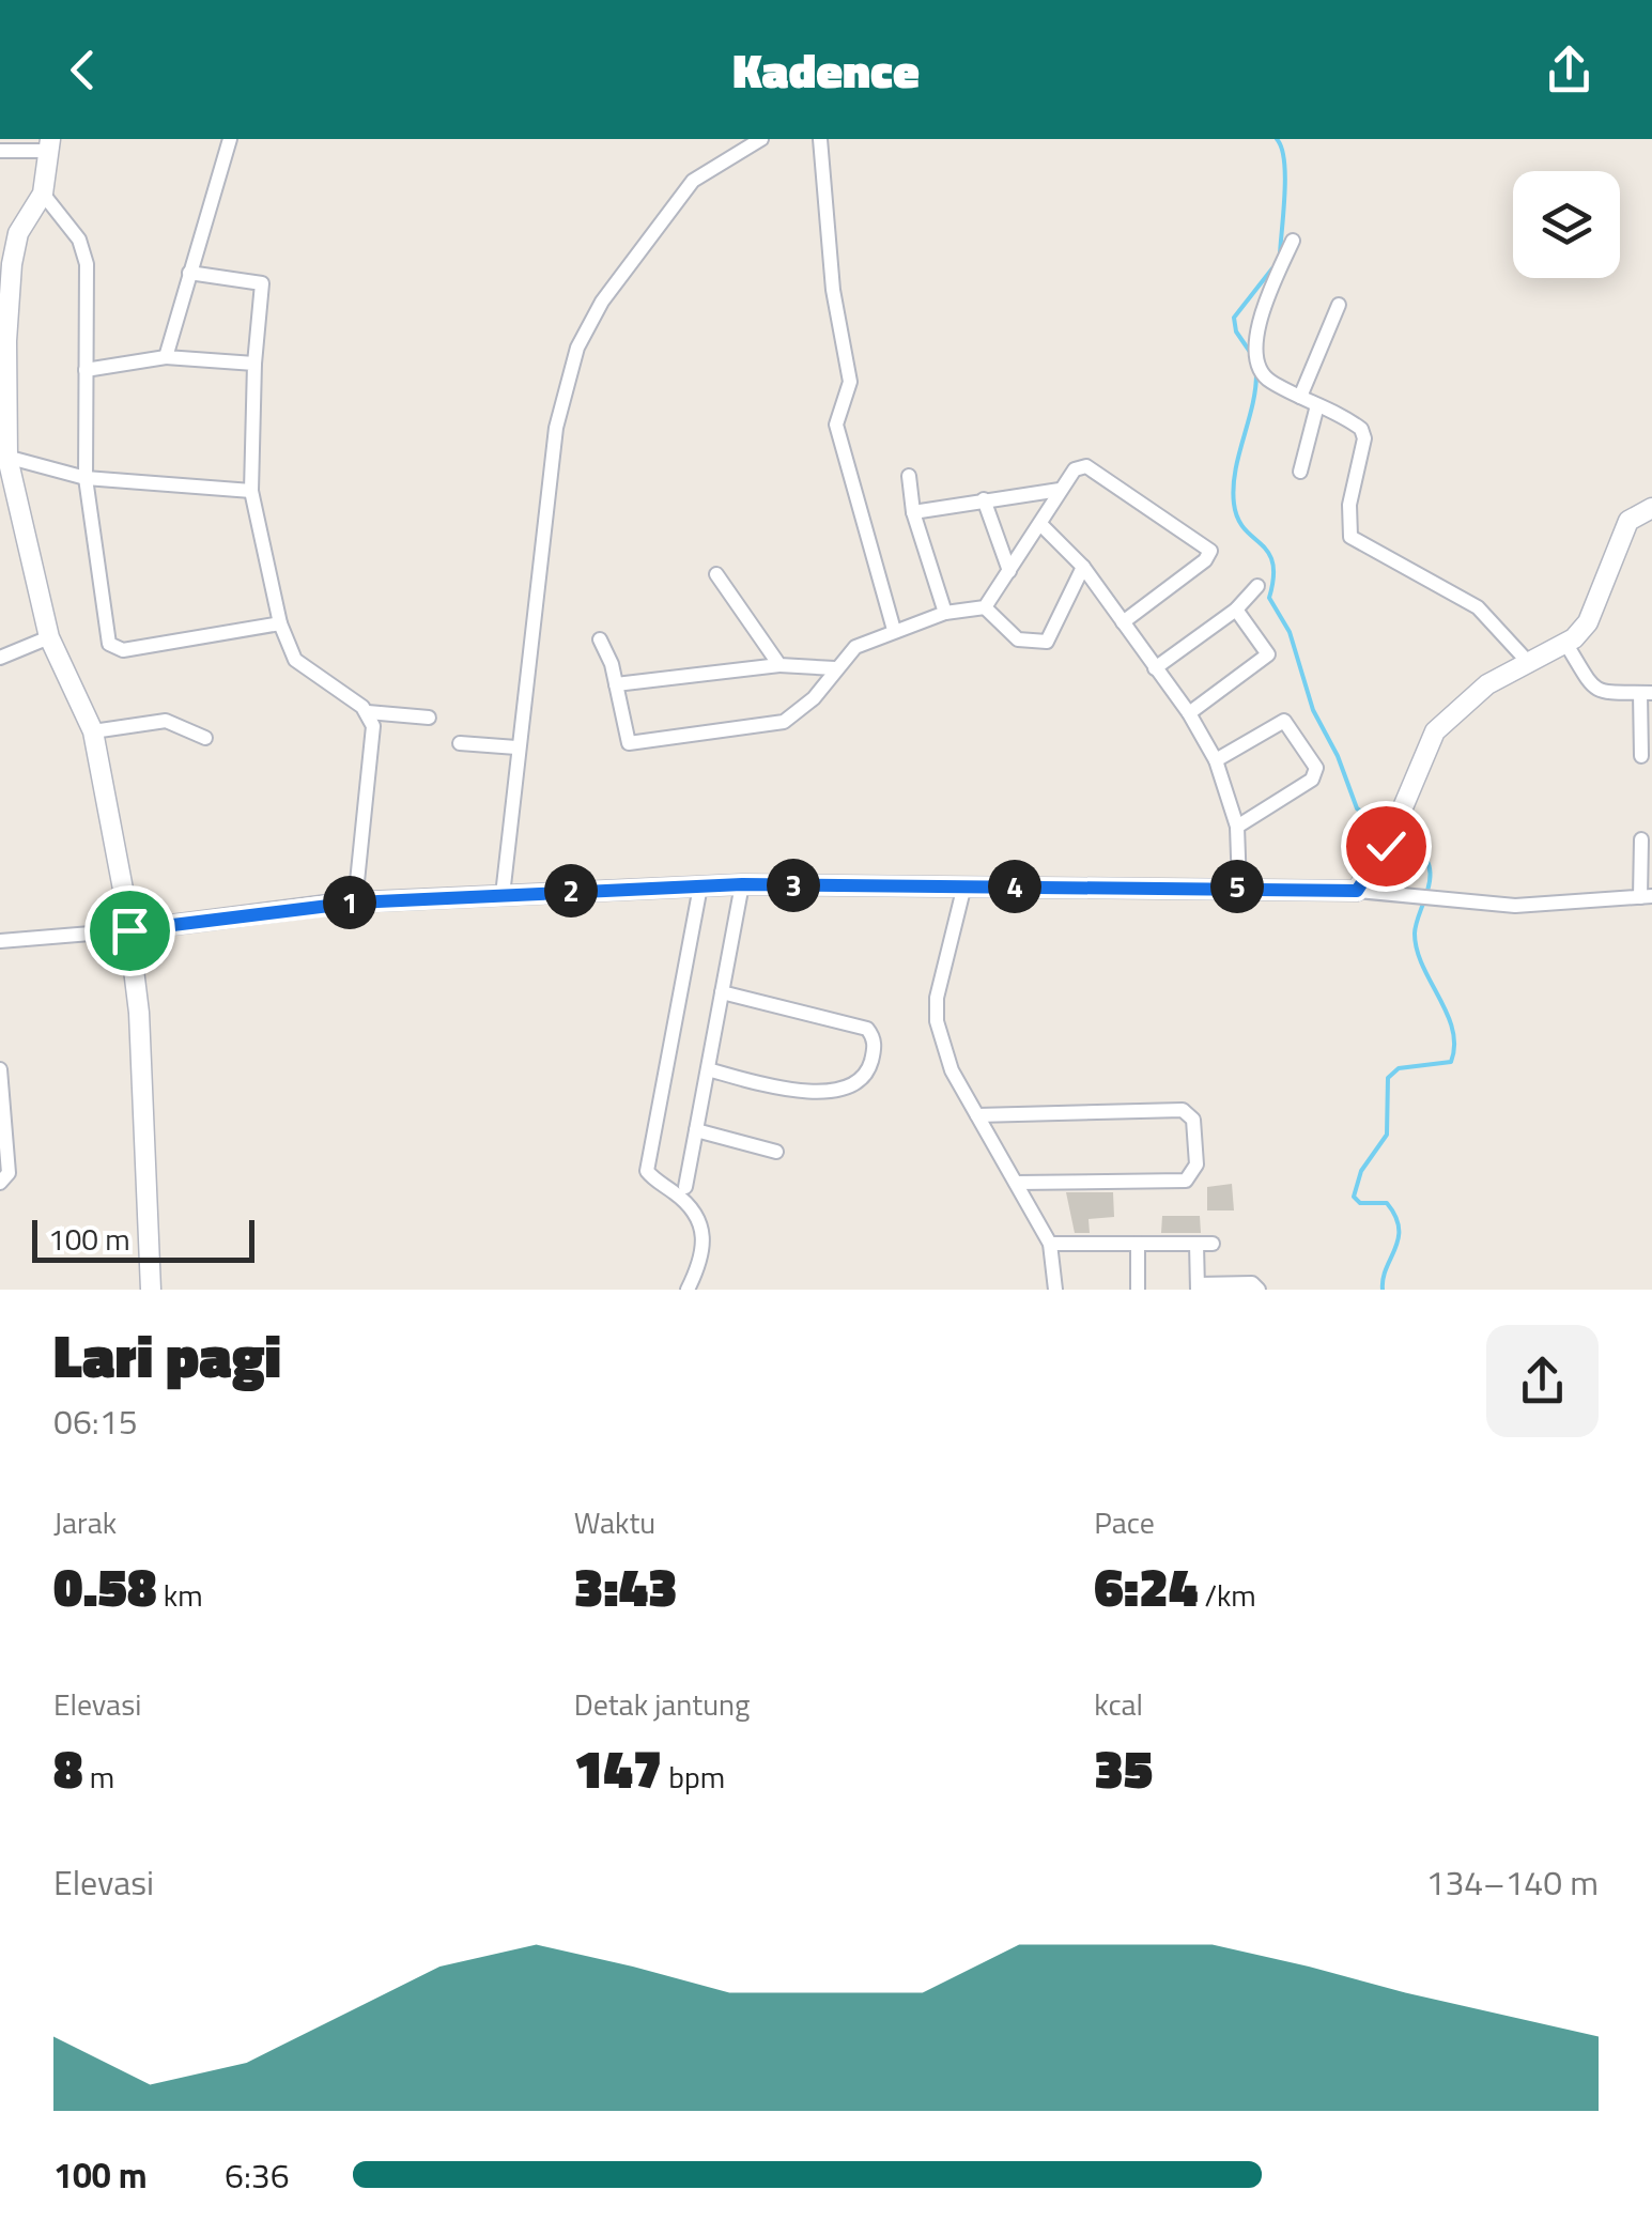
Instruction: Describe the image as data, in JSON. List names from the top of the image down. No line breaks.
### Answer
{"scale_bar":"100 m","page":{"header":"Kadence","pins":["3","4","5","2","1"],"scale":"100 m","heading":["Lari pagi","06:15"],"stats":[["Jarak","0.58 km"],["Waktu","3:43"],["Pace","6:24 /km"],["Elevasi","8 m"],["Detak jantung","147 bpm"],["kcal","35"]],"chart":["Elevasi","134–140 m"],"list":[{"name":"100 m","note":"6:36"}]}}
